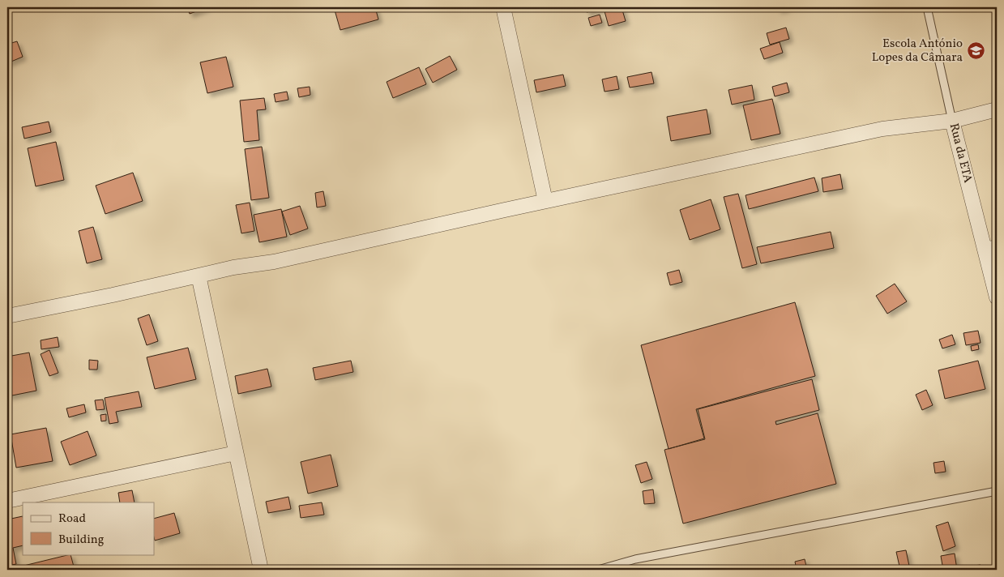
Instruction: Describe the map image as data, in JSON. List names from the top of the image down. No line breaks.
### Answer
{"streets":{"street":["Rua da ETA"]},"places":{"school or university":["Escola António Lopes da Câmara"]},"legend":["Road","Building"]}
